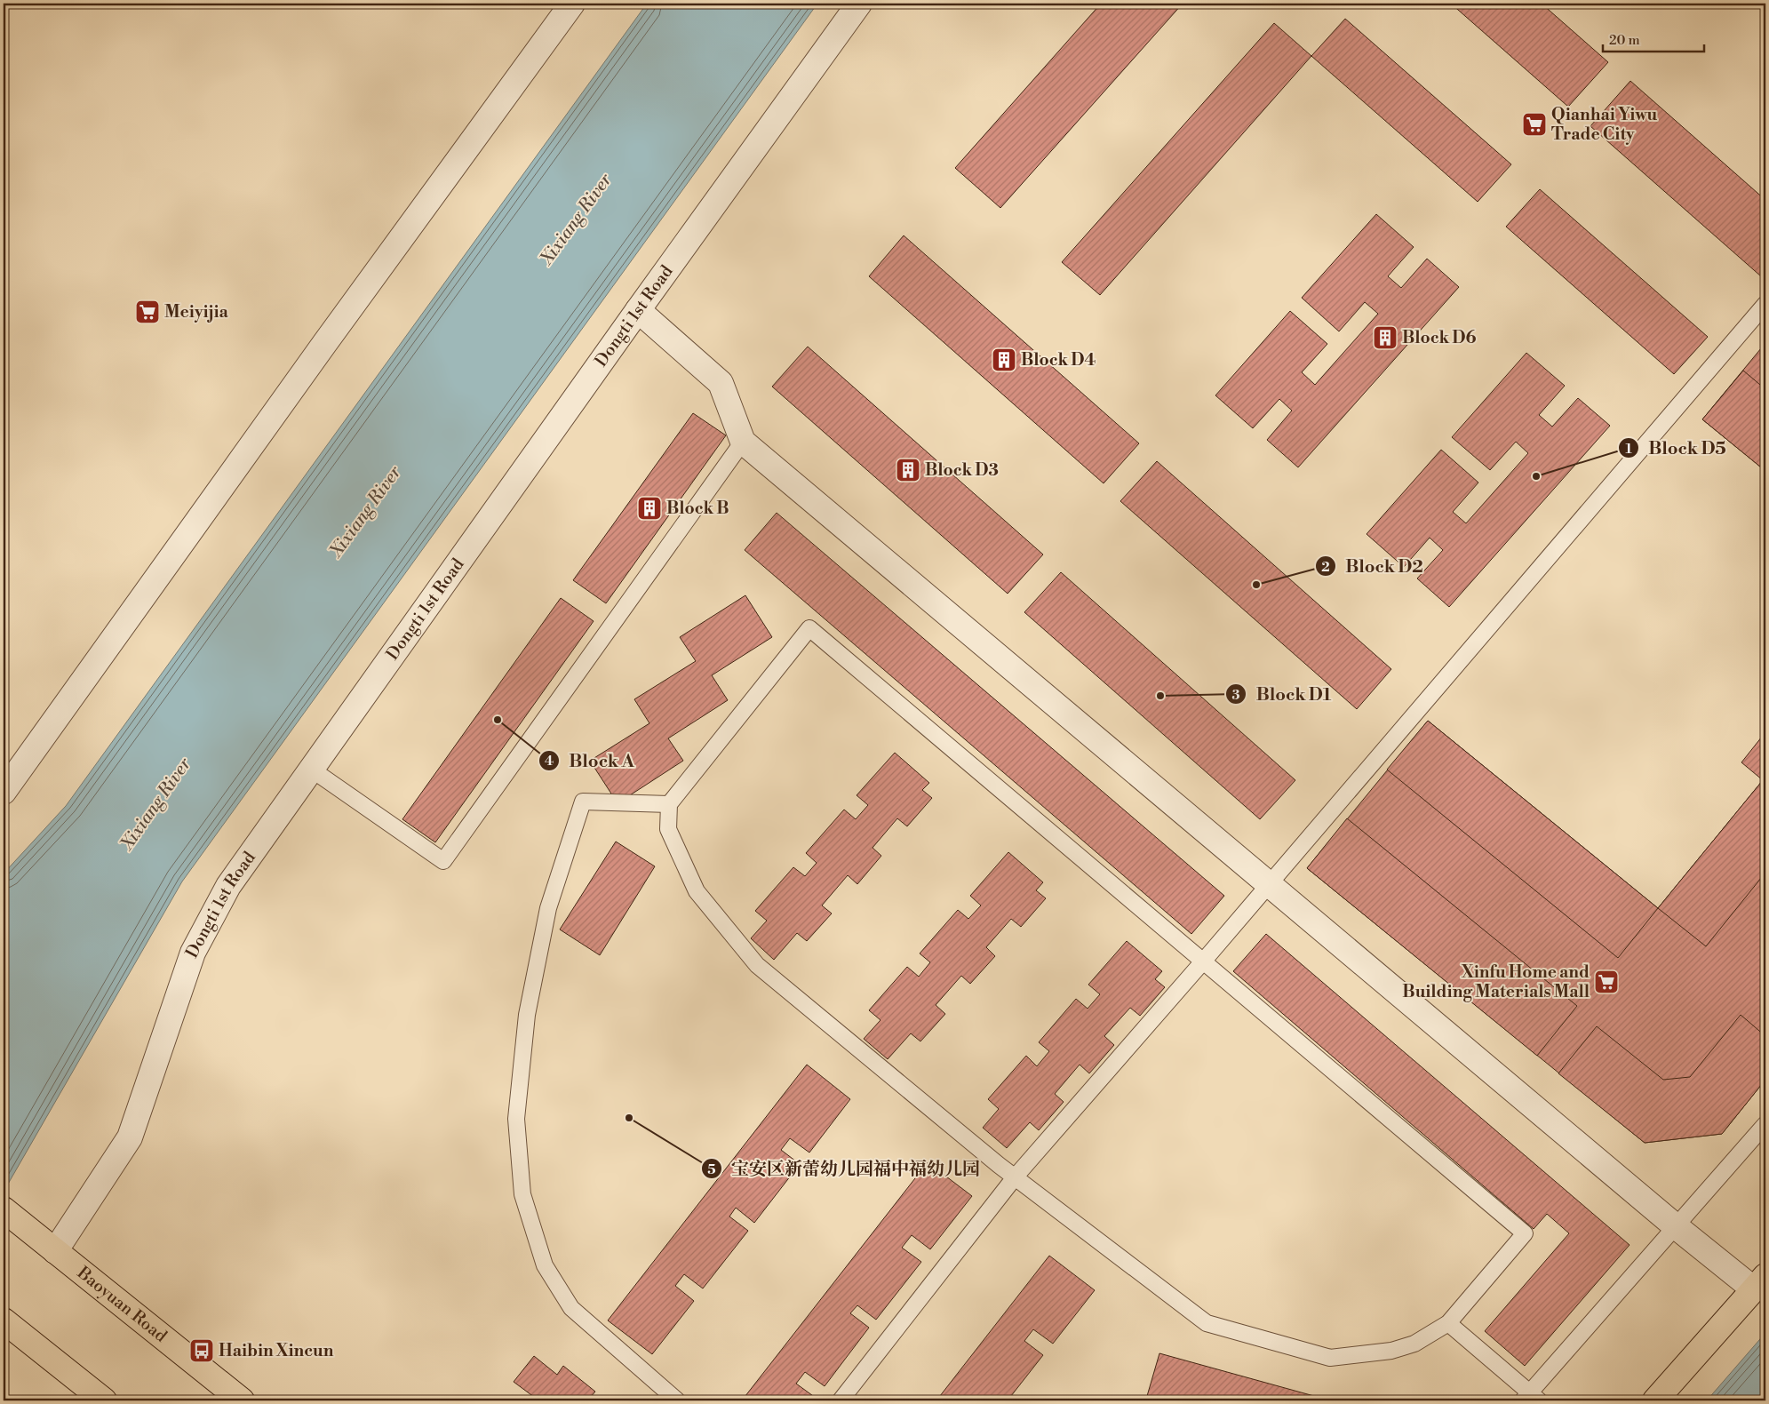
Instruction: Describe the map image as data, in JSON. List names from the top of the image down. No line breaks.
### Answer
{"streets":{"main road":["Baoyuan Road"],"street":["Dongti 1st Road"]},"crossings":[["Dongti 1st Road","Baoyuan Road"]],"water":["Xixiang River"],"places":{"supermarket":["Qianhai Yiwu Trade City","Meiyijia","Xinfu Home and Building Materials Mall"],"building":["Block D6","Block D4","Block D3","Block B"],"other":["Block D5","Block D2","Block D1","Block A","宝安区新蕾幼儿园福中福幼儿园"],"bus stop":["Haibin Xincun"]},"scale_bar":"20 m"}
